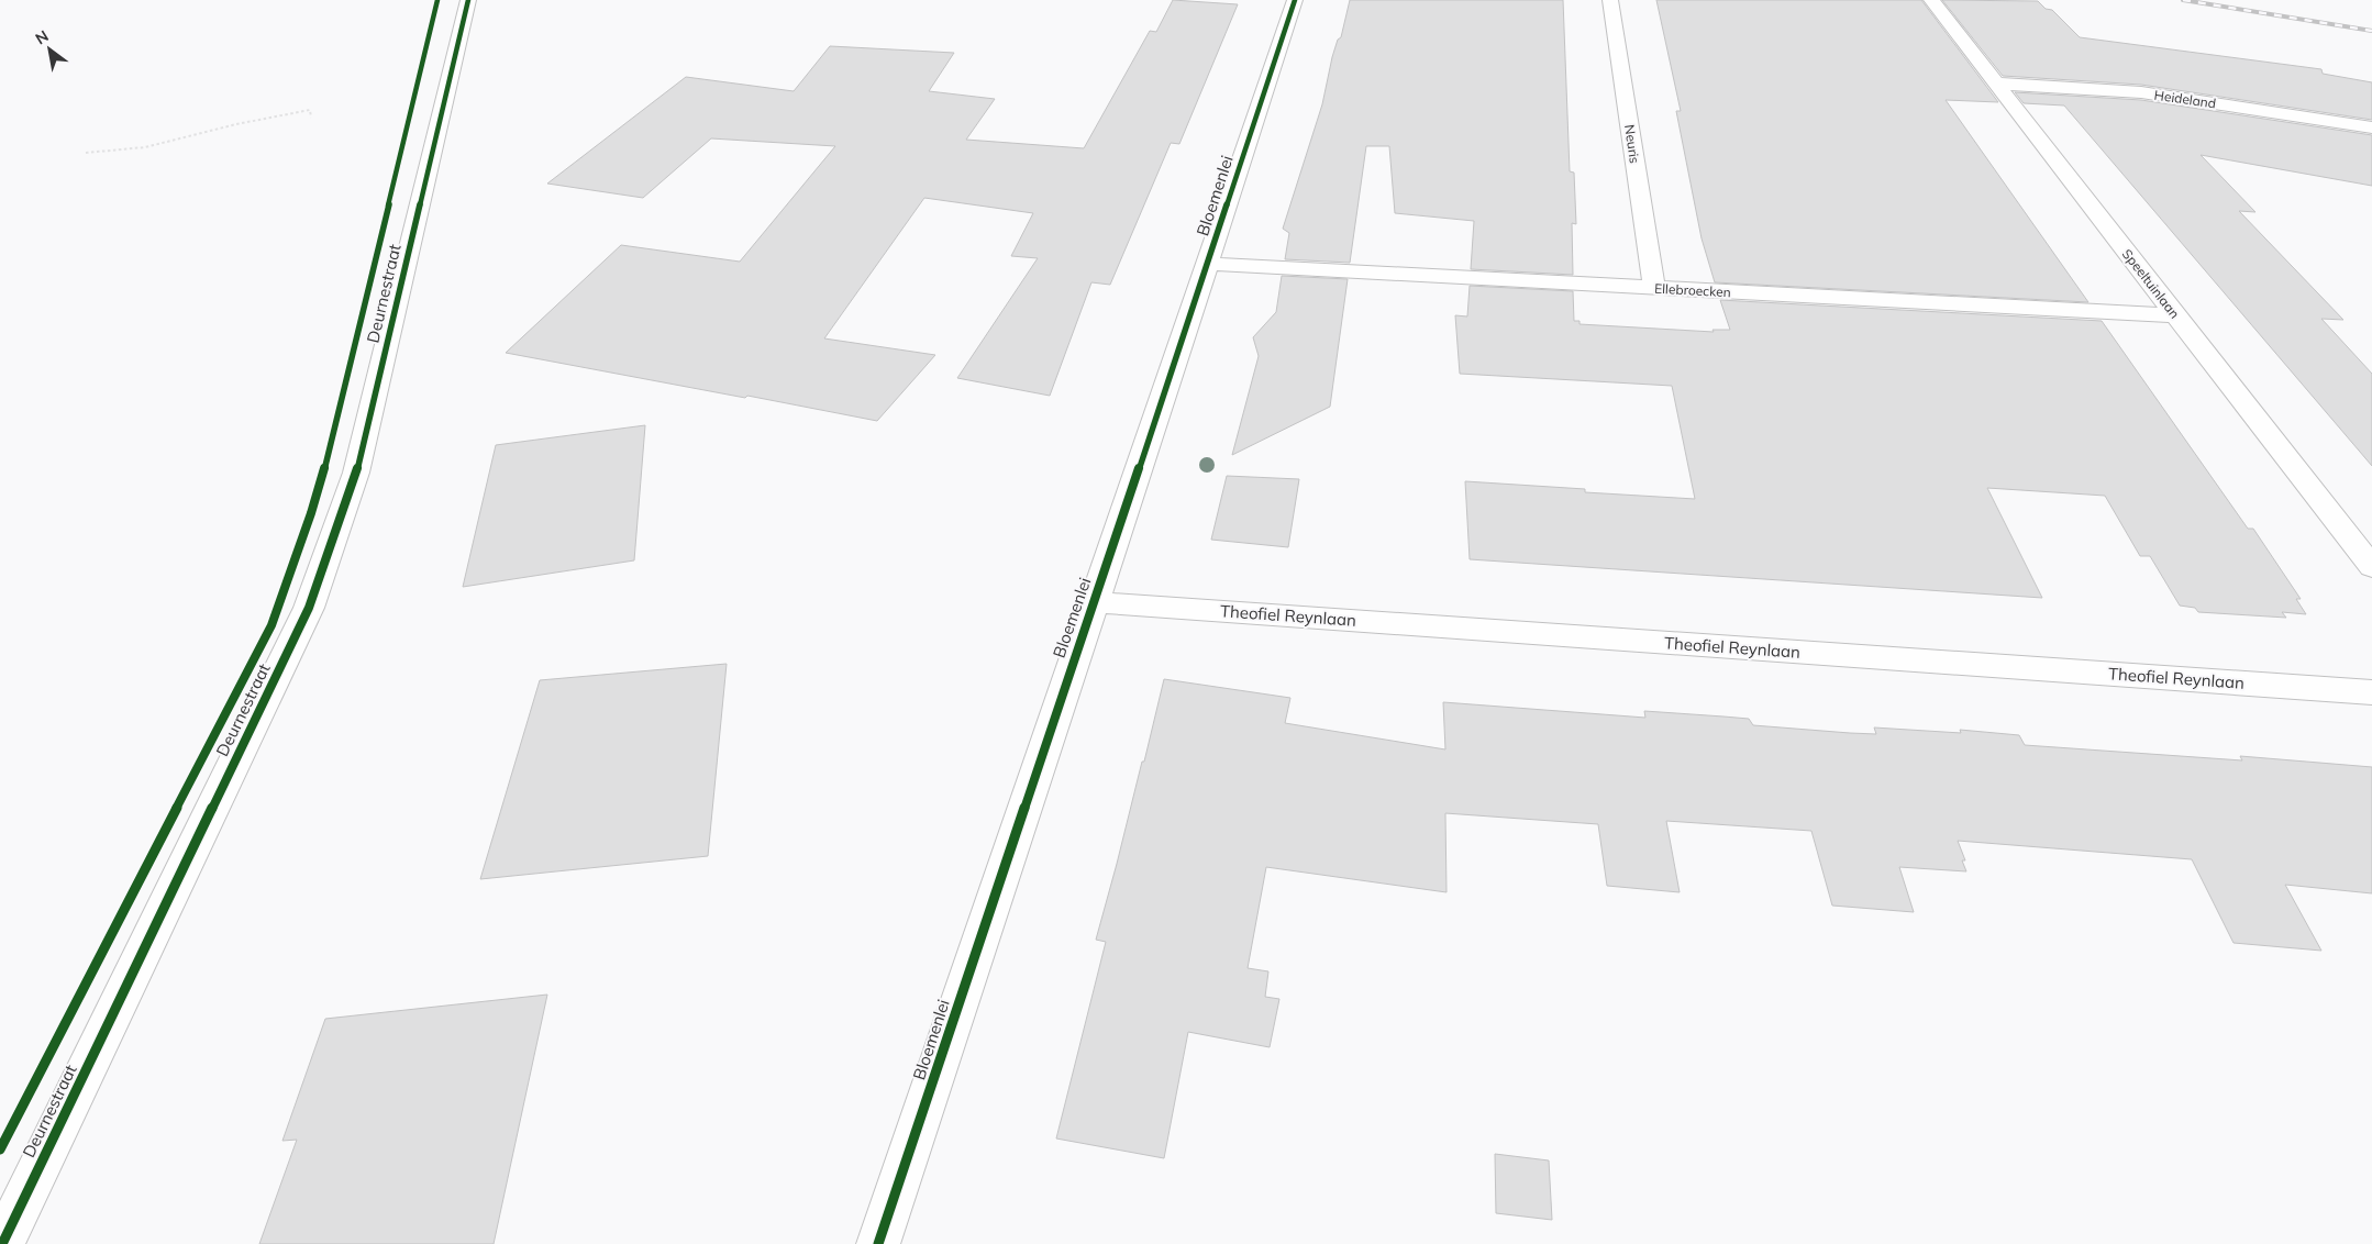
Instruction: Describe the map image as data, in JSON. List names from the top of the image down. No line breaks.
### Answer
{"streets":{"street":["Heideland","Neuris","Bloemenlei","Speeltuinlaan","Ellebroecken","Deurnestraat","Theofiel Reynlaan"]},"crossings":[["Heideland","Speeltuinlaan"],["Neuris","Ellebroecken"],["Bloemenlei","Ellebroecken"],["Bloemenlei","Theofiel Reynlaan"],["Speeltuinlaan","Ellebroecken"]],"north":"top left"}
